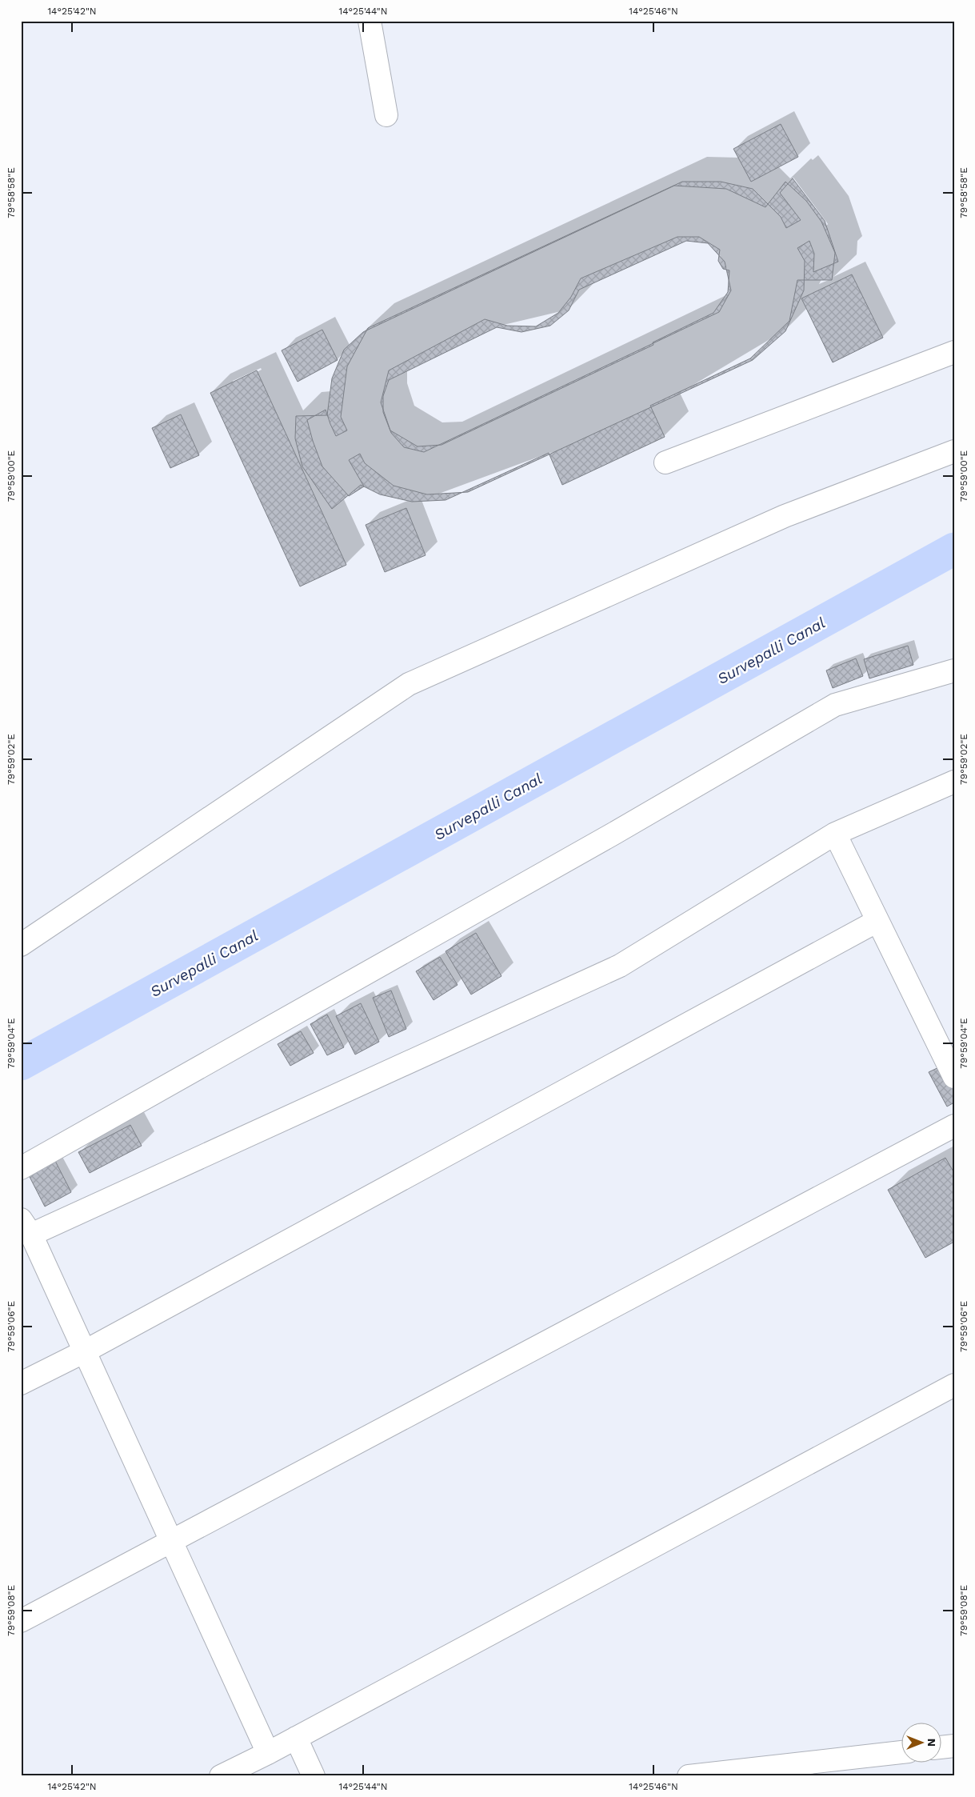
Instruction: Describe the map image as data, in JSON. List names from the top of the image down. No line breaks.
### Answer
{"water":["Survepalli Canal"],"north":"right","coordinates":["14°25'42\"N","14°25'44\"N","14°25'46\"N","79°58'58\"E","79°59'00\"E","79°59'02\"E","79°59'04\"E","79°59'06\"E","79°59'08\"E"]}
